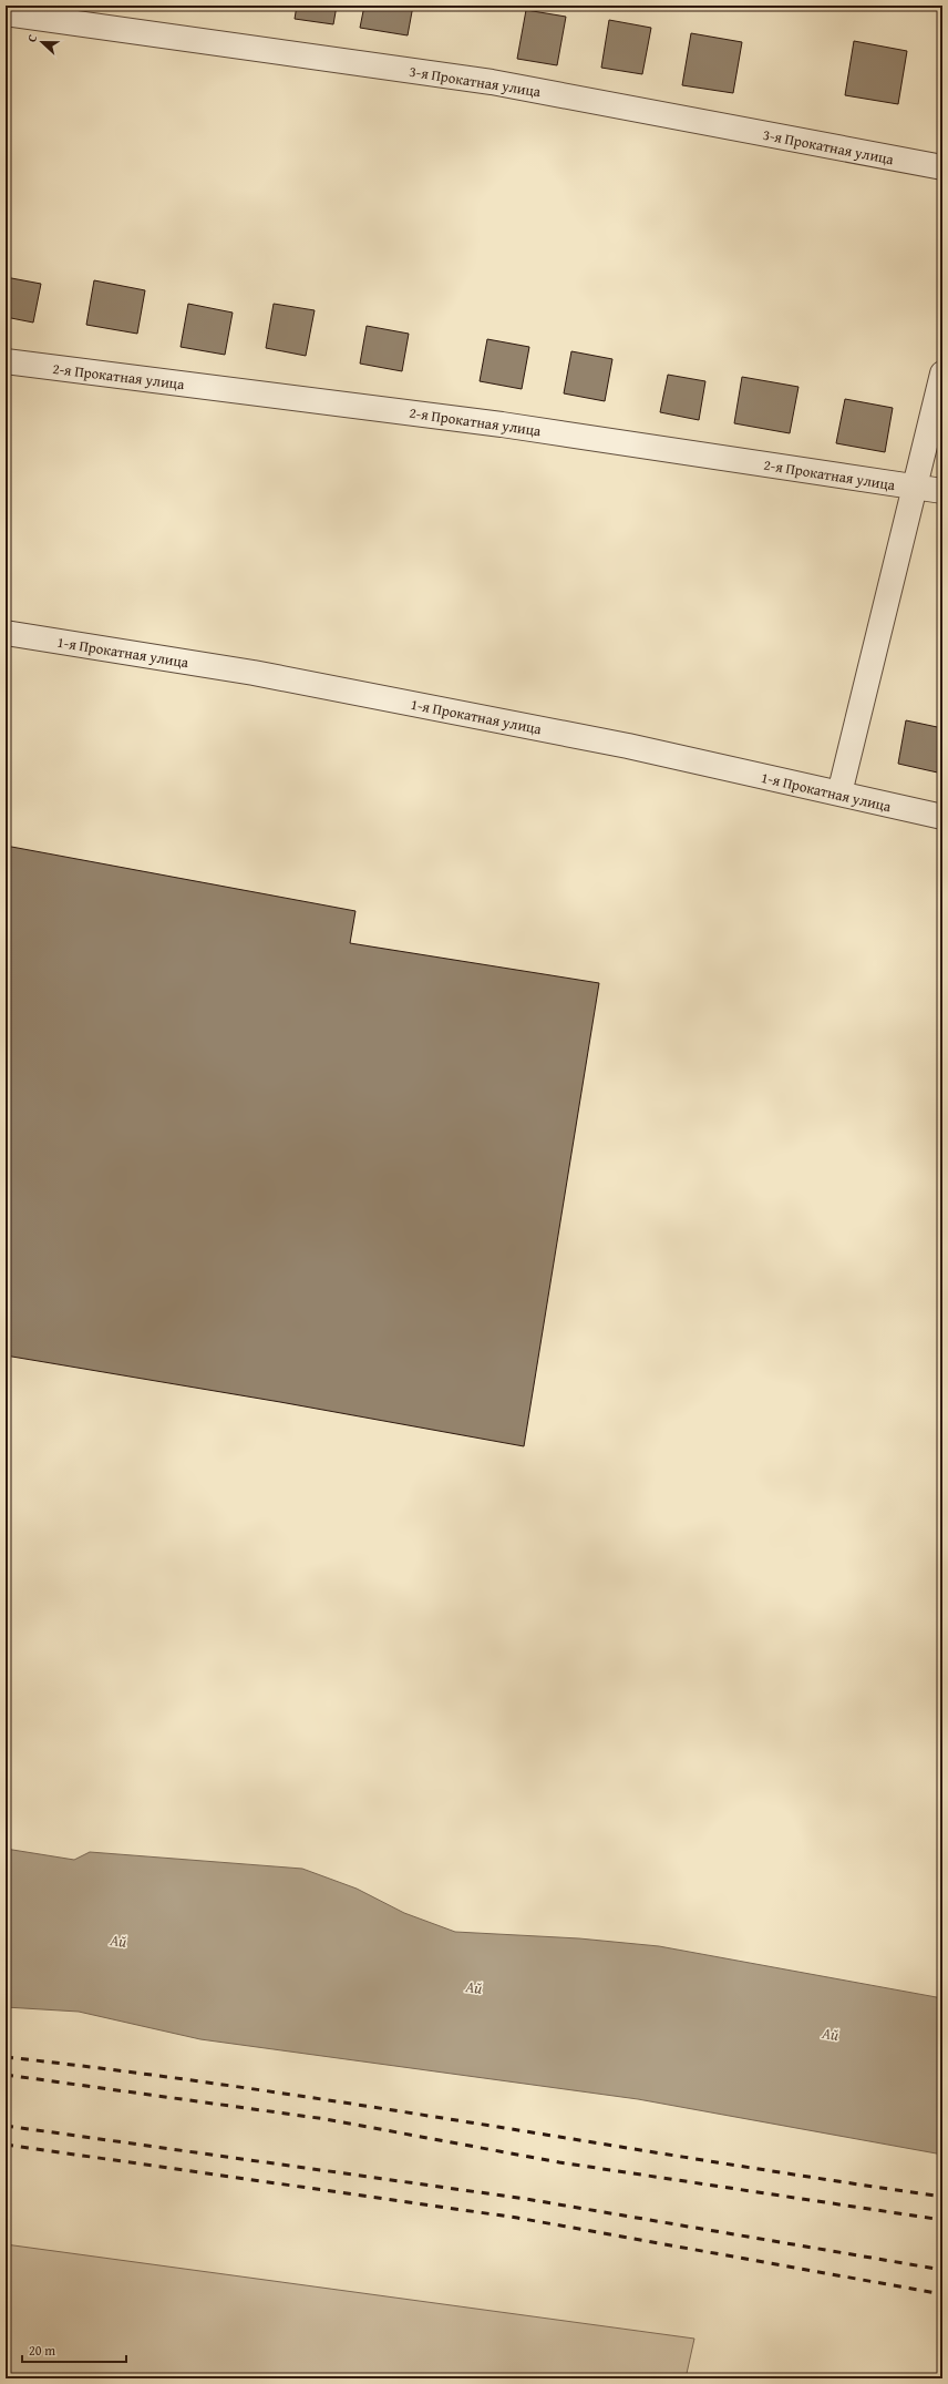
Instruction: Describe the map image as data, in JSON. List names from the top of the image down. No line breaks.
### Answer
{"streets":{"street":["3-я Прокатная улица","2-я Прокатная улица","1-я Прокатная улица"]},"water":["Ай"],"scale_bar":"20 m","north":"left"}
